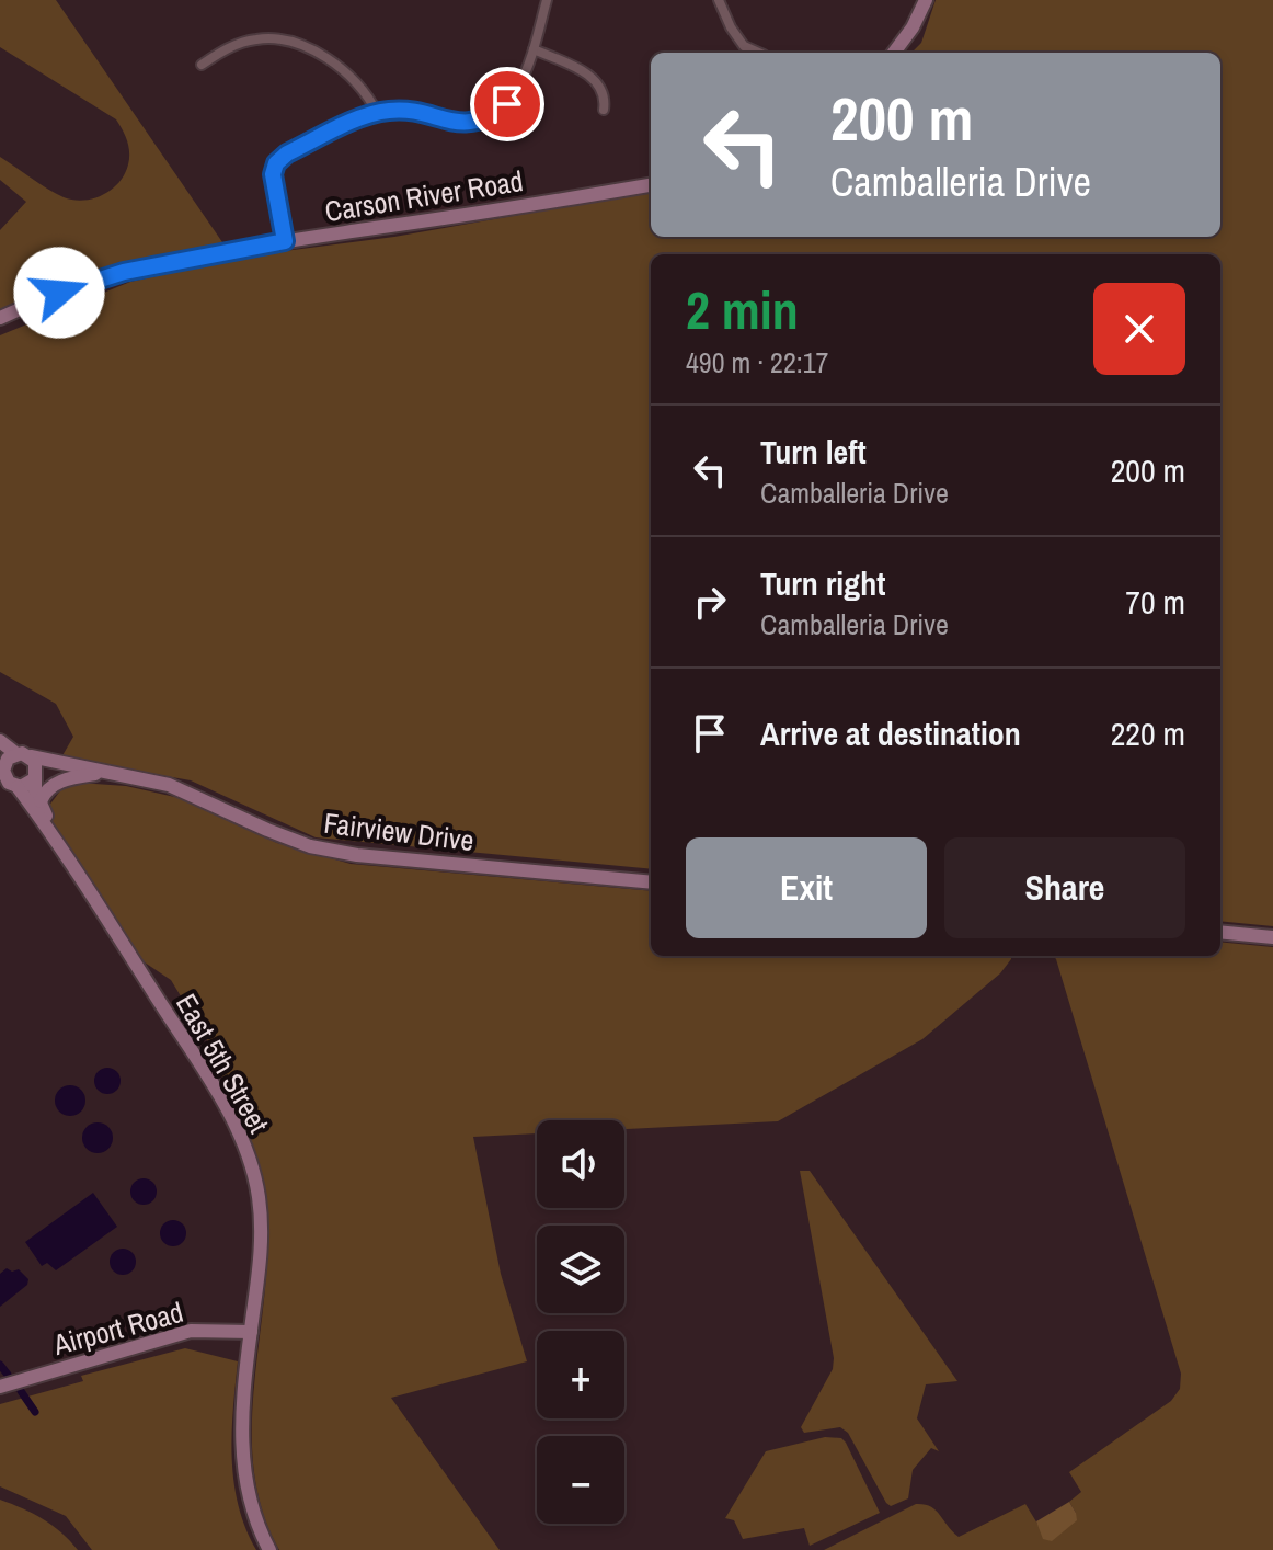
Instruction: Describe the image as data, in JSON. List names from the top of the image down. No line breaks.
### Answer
{"streets":{"main road":["Carson River Road","Fairview Drive","East 5th Street","Airport Road"]},"crossings":[["Fairview Drive","East 5th Street"],["East 5th Street","Airport Road"]],"page":{"turn":["200 m","Camballeria Drive"],"heading":["2 min","490 m · 22:17"],"list":[{"name":"Turn left","note":"Camballeria Drive","value":"200 m"},{"name":"Turn right","note":"Camballeria Drive","value":"70 m"},{"name":"Arrive at destination","value":"220 m"}],"buttons":["Exit","Share"],"map_buttons":["+","−"]}}
